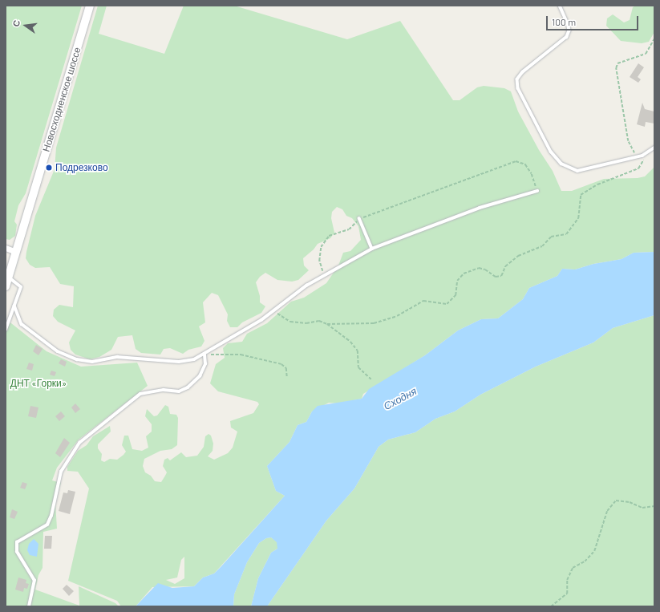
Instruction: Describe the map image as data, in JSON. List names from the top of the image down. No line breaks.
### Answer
{"streets":{"main road":["Новосходненское шоссе"]},"water":["Сходня"],"parks":["ДНТ «Горки»"],"places":["Подрезково"],"scale_bar":"100 m","north":"left"}
